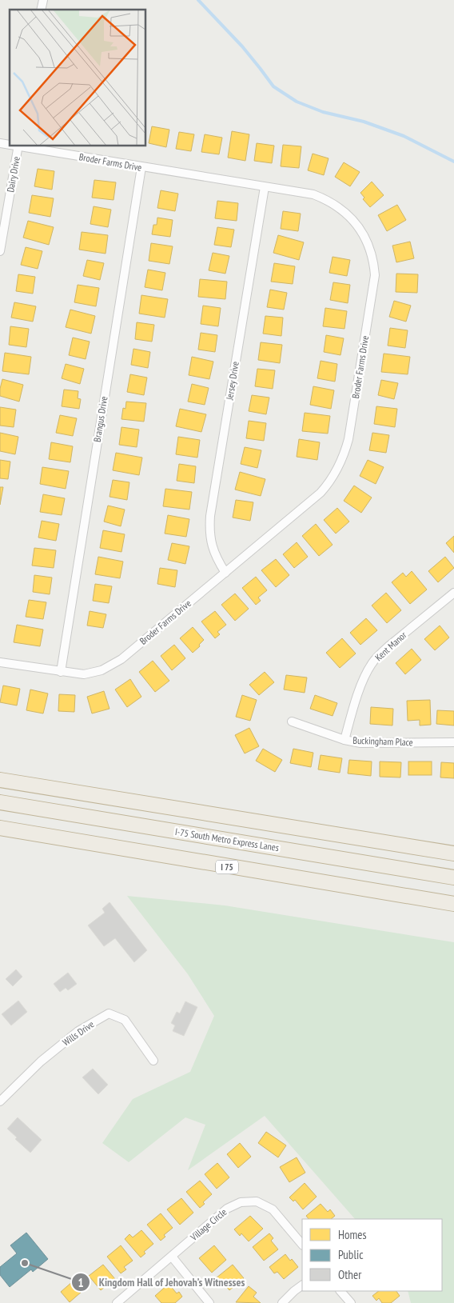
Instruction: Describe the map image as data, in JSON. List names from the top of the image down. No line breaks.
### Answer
{"streets":{"highway":["I-75 South Metro Express Lanes","I 75"],"street":["Broder Farms Drive","Dairy Drive","Jersey Drive","Brangus Drive","Kent Manor","Buckingham Place","Wills Drive","Village Circle"]},"crossings":[["Broder Farms Drive","Dairy Drive"],["Broder Farms Drive","Jersey Drive"],["Broder Farms Drive","Brangus Drive"],["Kent Manor","Buckingham Place"]],"places":["Kingdom Hall of Jehovah’s Witnesses"],"legend":["Homes","Public","Other"]}
